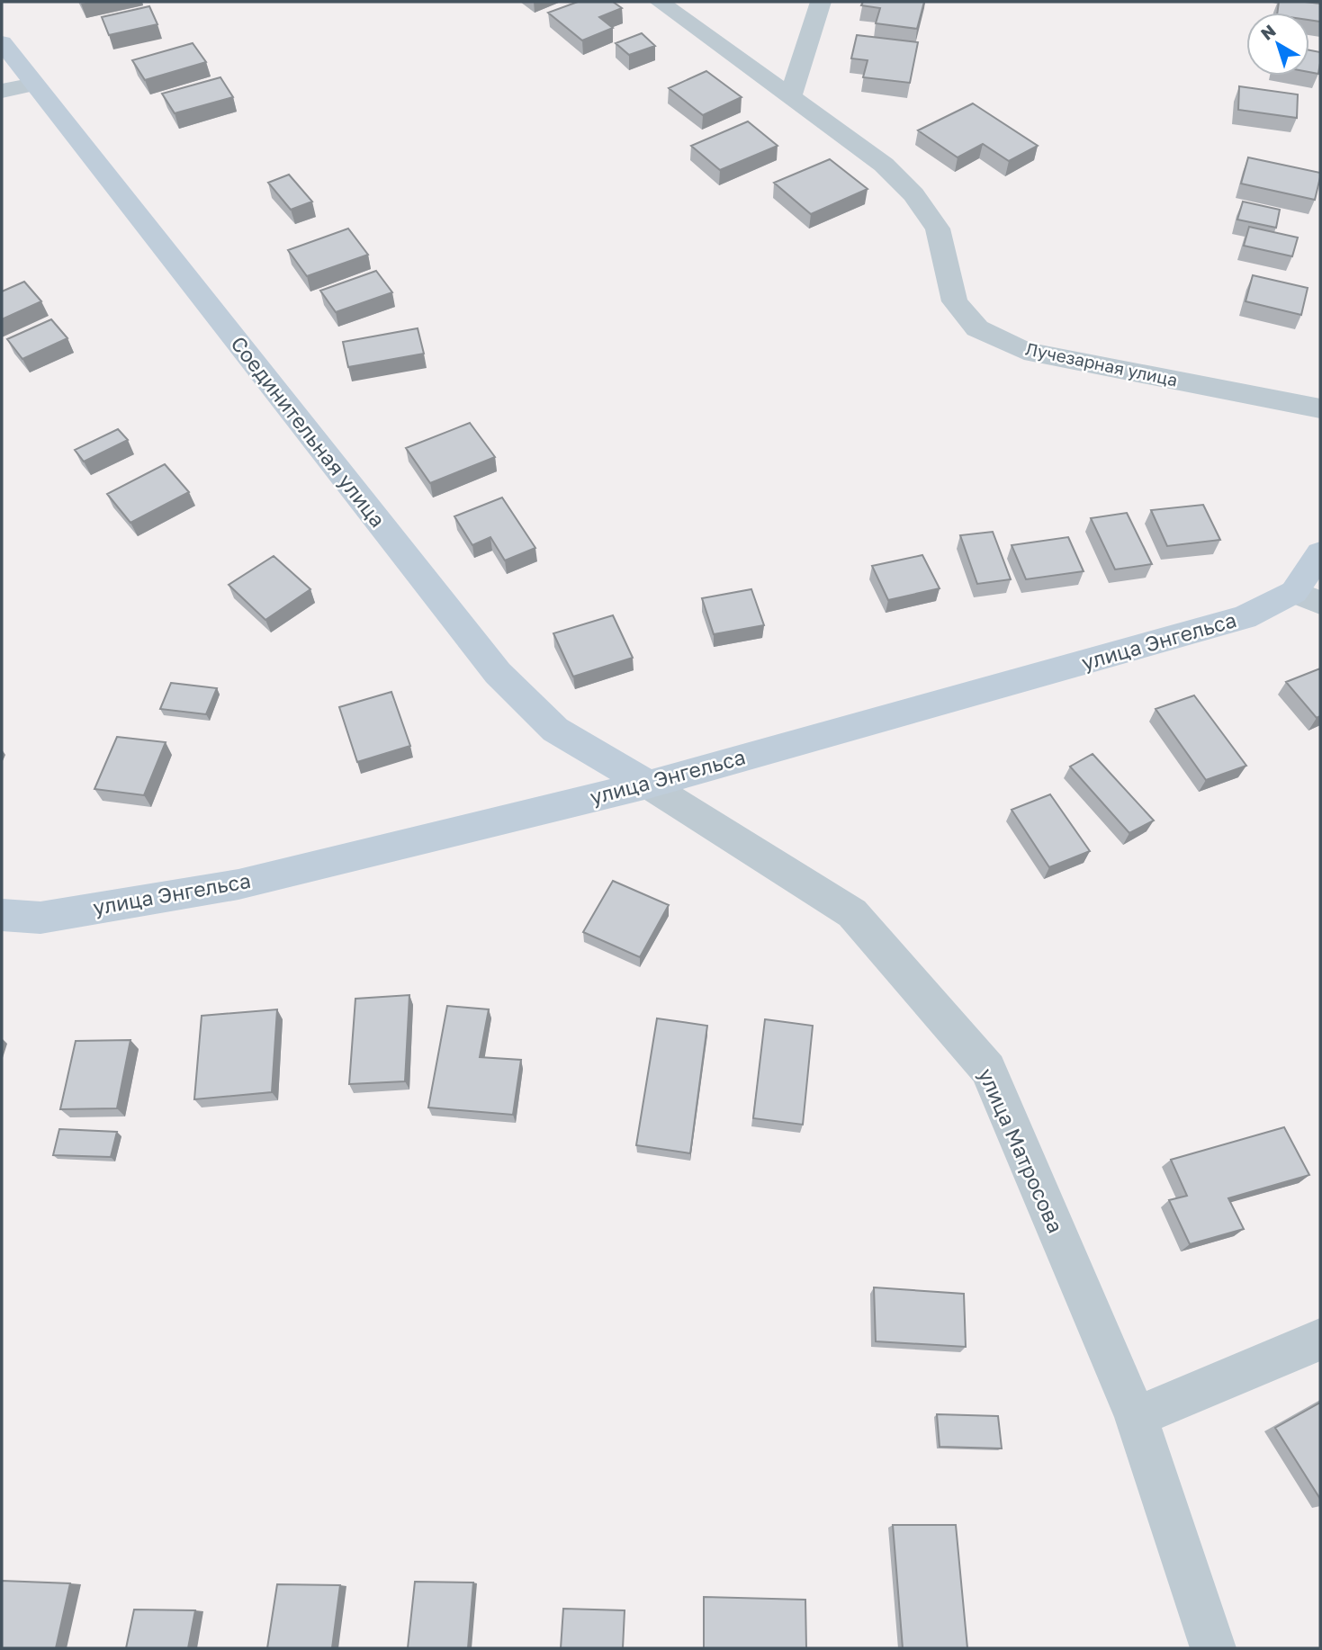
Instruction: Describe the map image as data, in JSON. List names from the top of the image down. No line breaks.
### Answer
{"streets":{"street":["Лучезарная улица","Соединительная улица","улица Энгельса","улица Матросова"]},"crossings":[["Соединительная улица","улица Энгельса"],["Соединительная улица","улица Матросова"],["улица Энгельса","улица Матросова"]],"north":"top left"}
